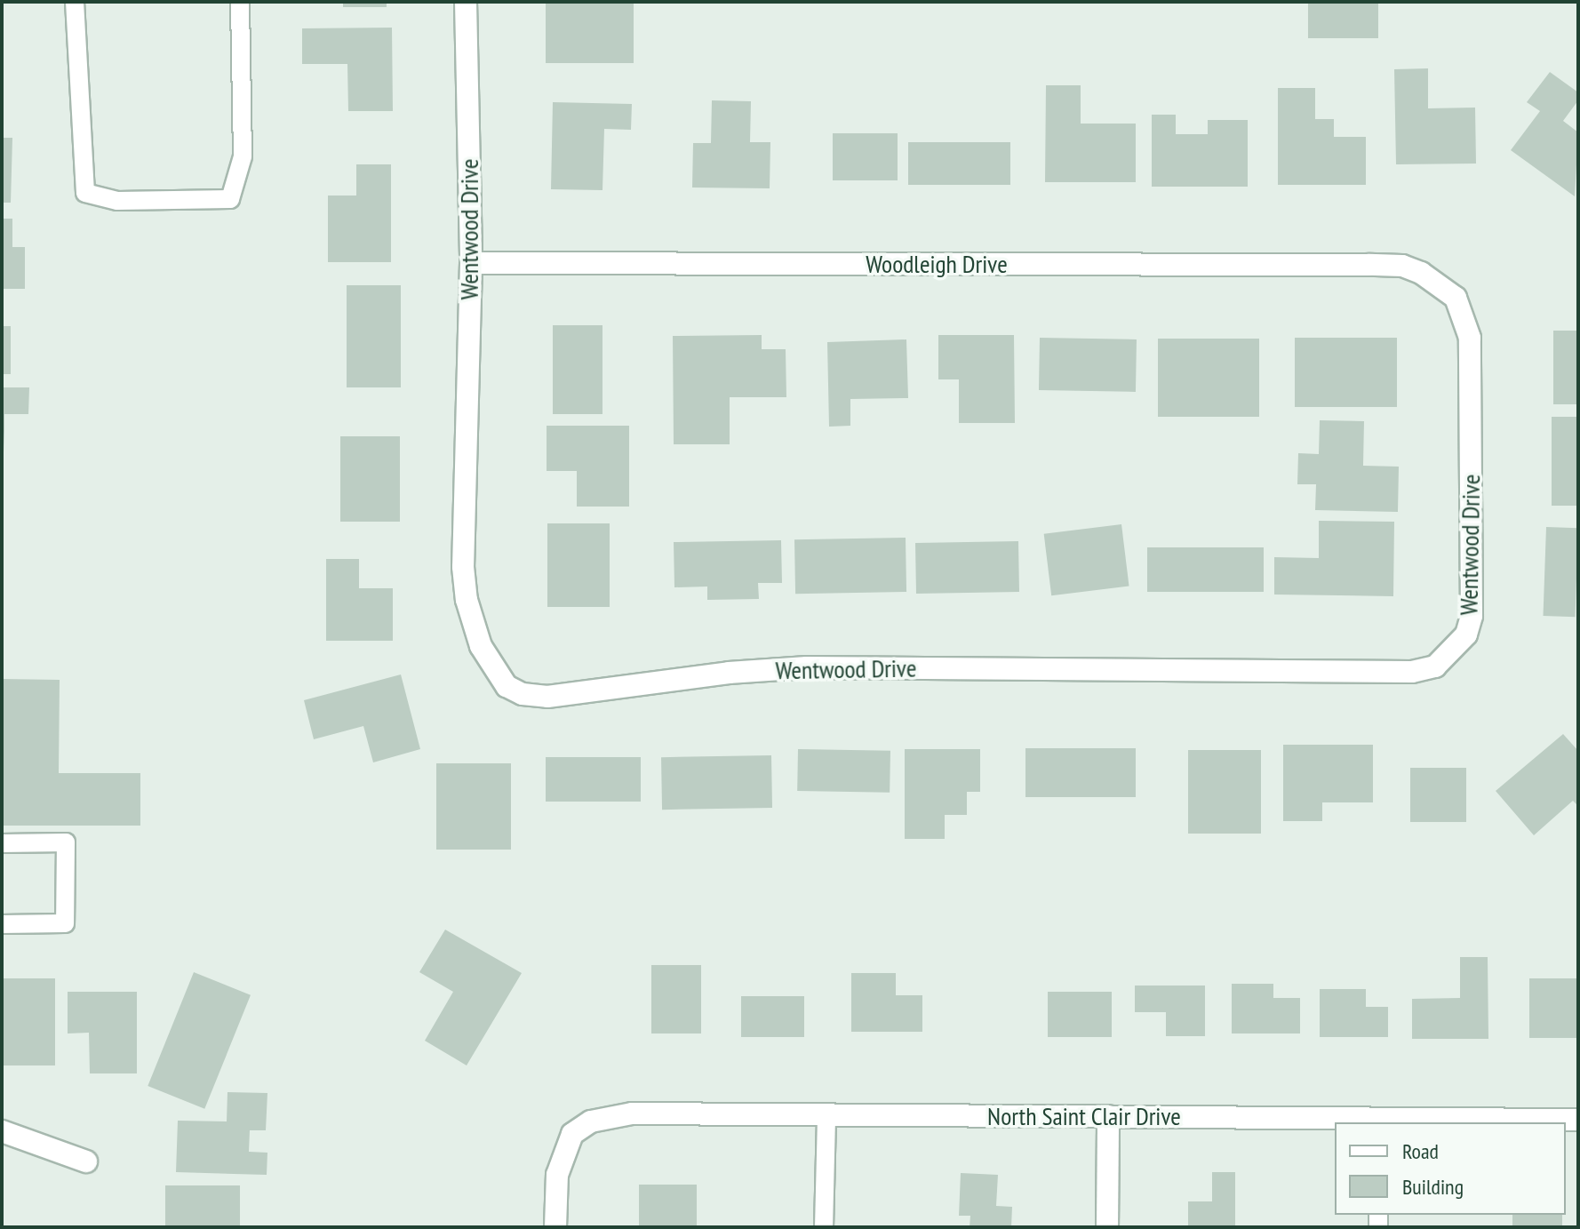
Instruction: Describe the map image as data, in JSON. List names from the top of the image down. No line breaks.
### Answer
{"streets":{"street":["Wentwood Drive","Woodleigh Drive","North Saint Clair Drive"]},"crossings":[["Wentwood Drive","Woodleigh Drive"]],"legend":["Road","Building"]}
